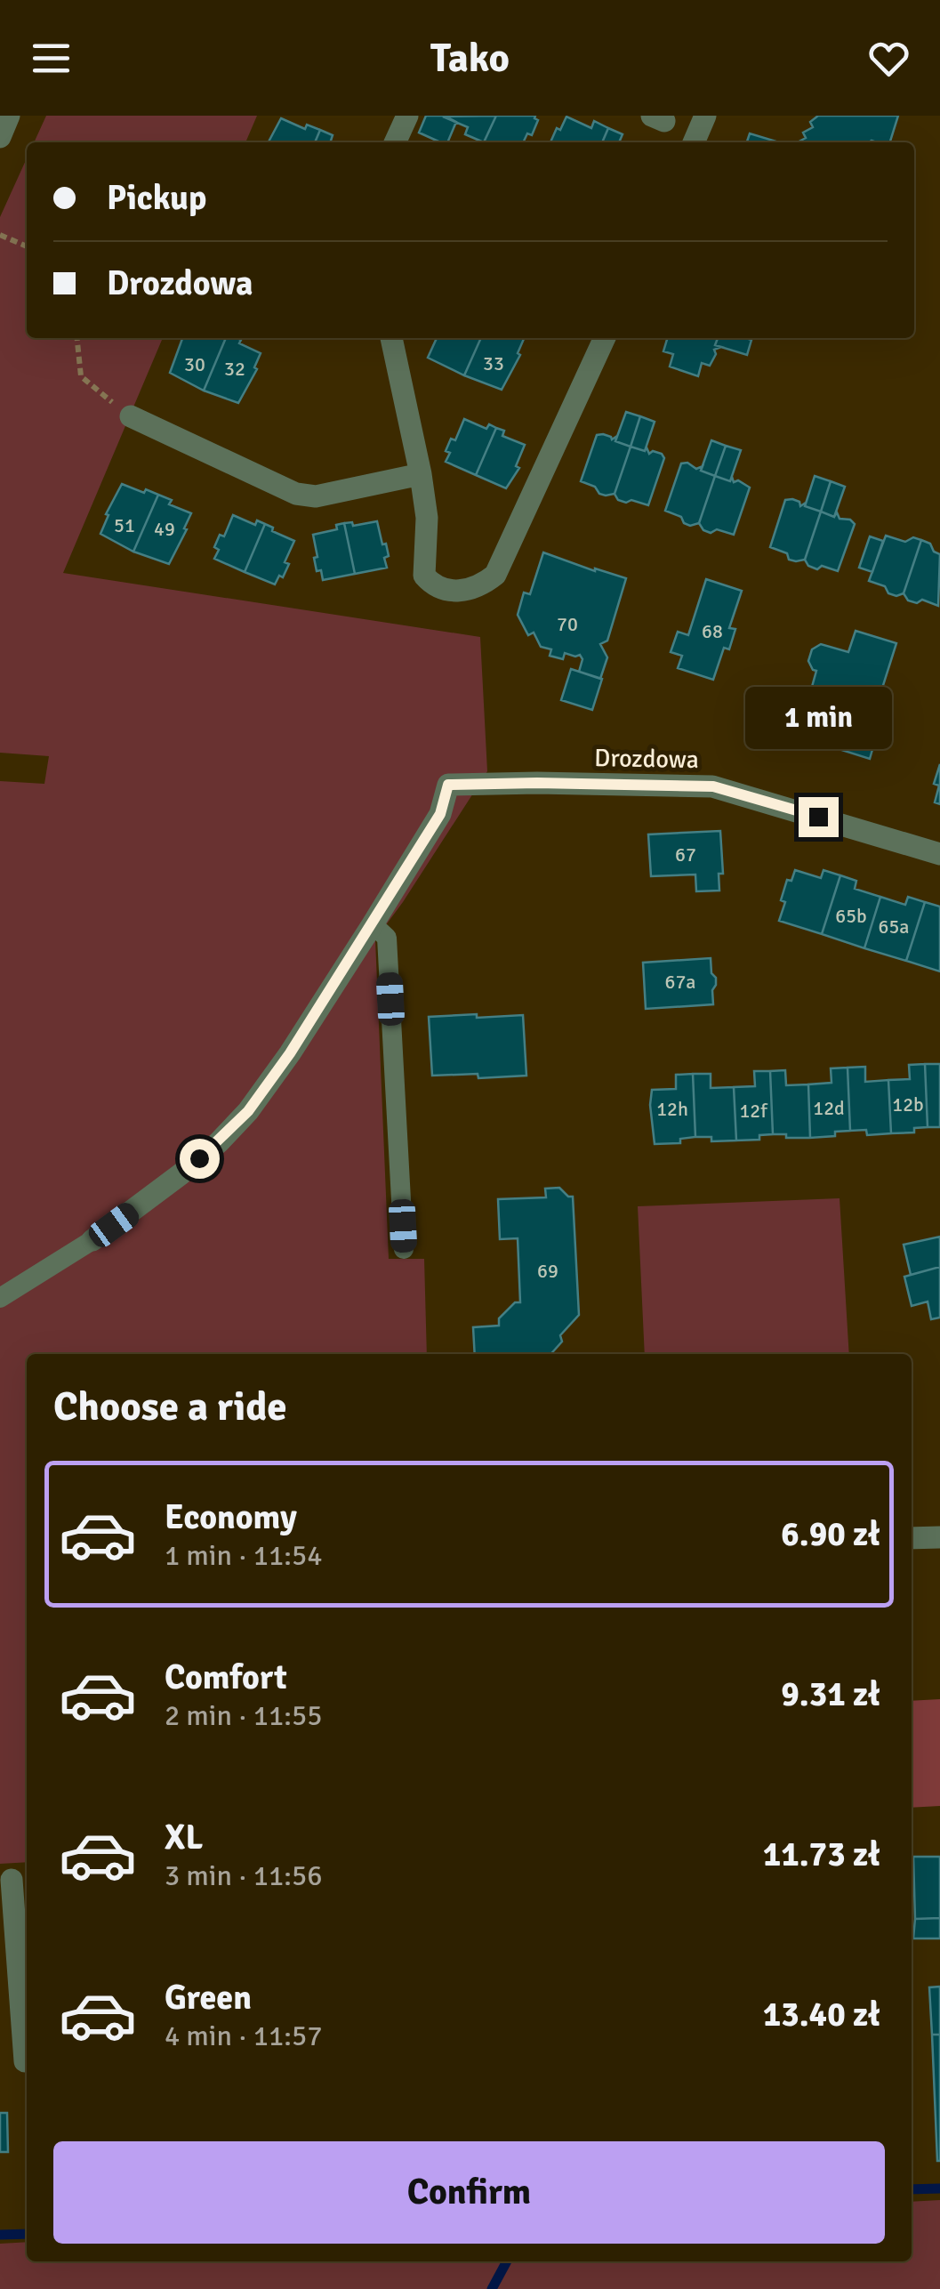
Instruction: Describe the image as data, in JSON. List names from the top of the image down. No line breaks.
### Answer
{"streets":{"street":["Drozdowa"]},"house_numbers":["33","30","32","51","49","70","68","67","65b","65a","67a","12b","12d","12h","12f","69"],"page":{"header":"Tako","banner":["Pickup","Drozdowa"],"bubble":"1 min","heading":"Choose a ride","list":[{"name":"Economy","note":"1 min · 11:54","value":"6.90 zł"},{"name":"Comfort","note":"2 min · 11:55","value":"9.31 zł"},{"name":"XL","note":"3 min · 11:56","value":"11.73 zł"},{"name":"Green","note":"4 min · 11:57","value":"13.40 zł"}],"buttons":"Confirm"}}
